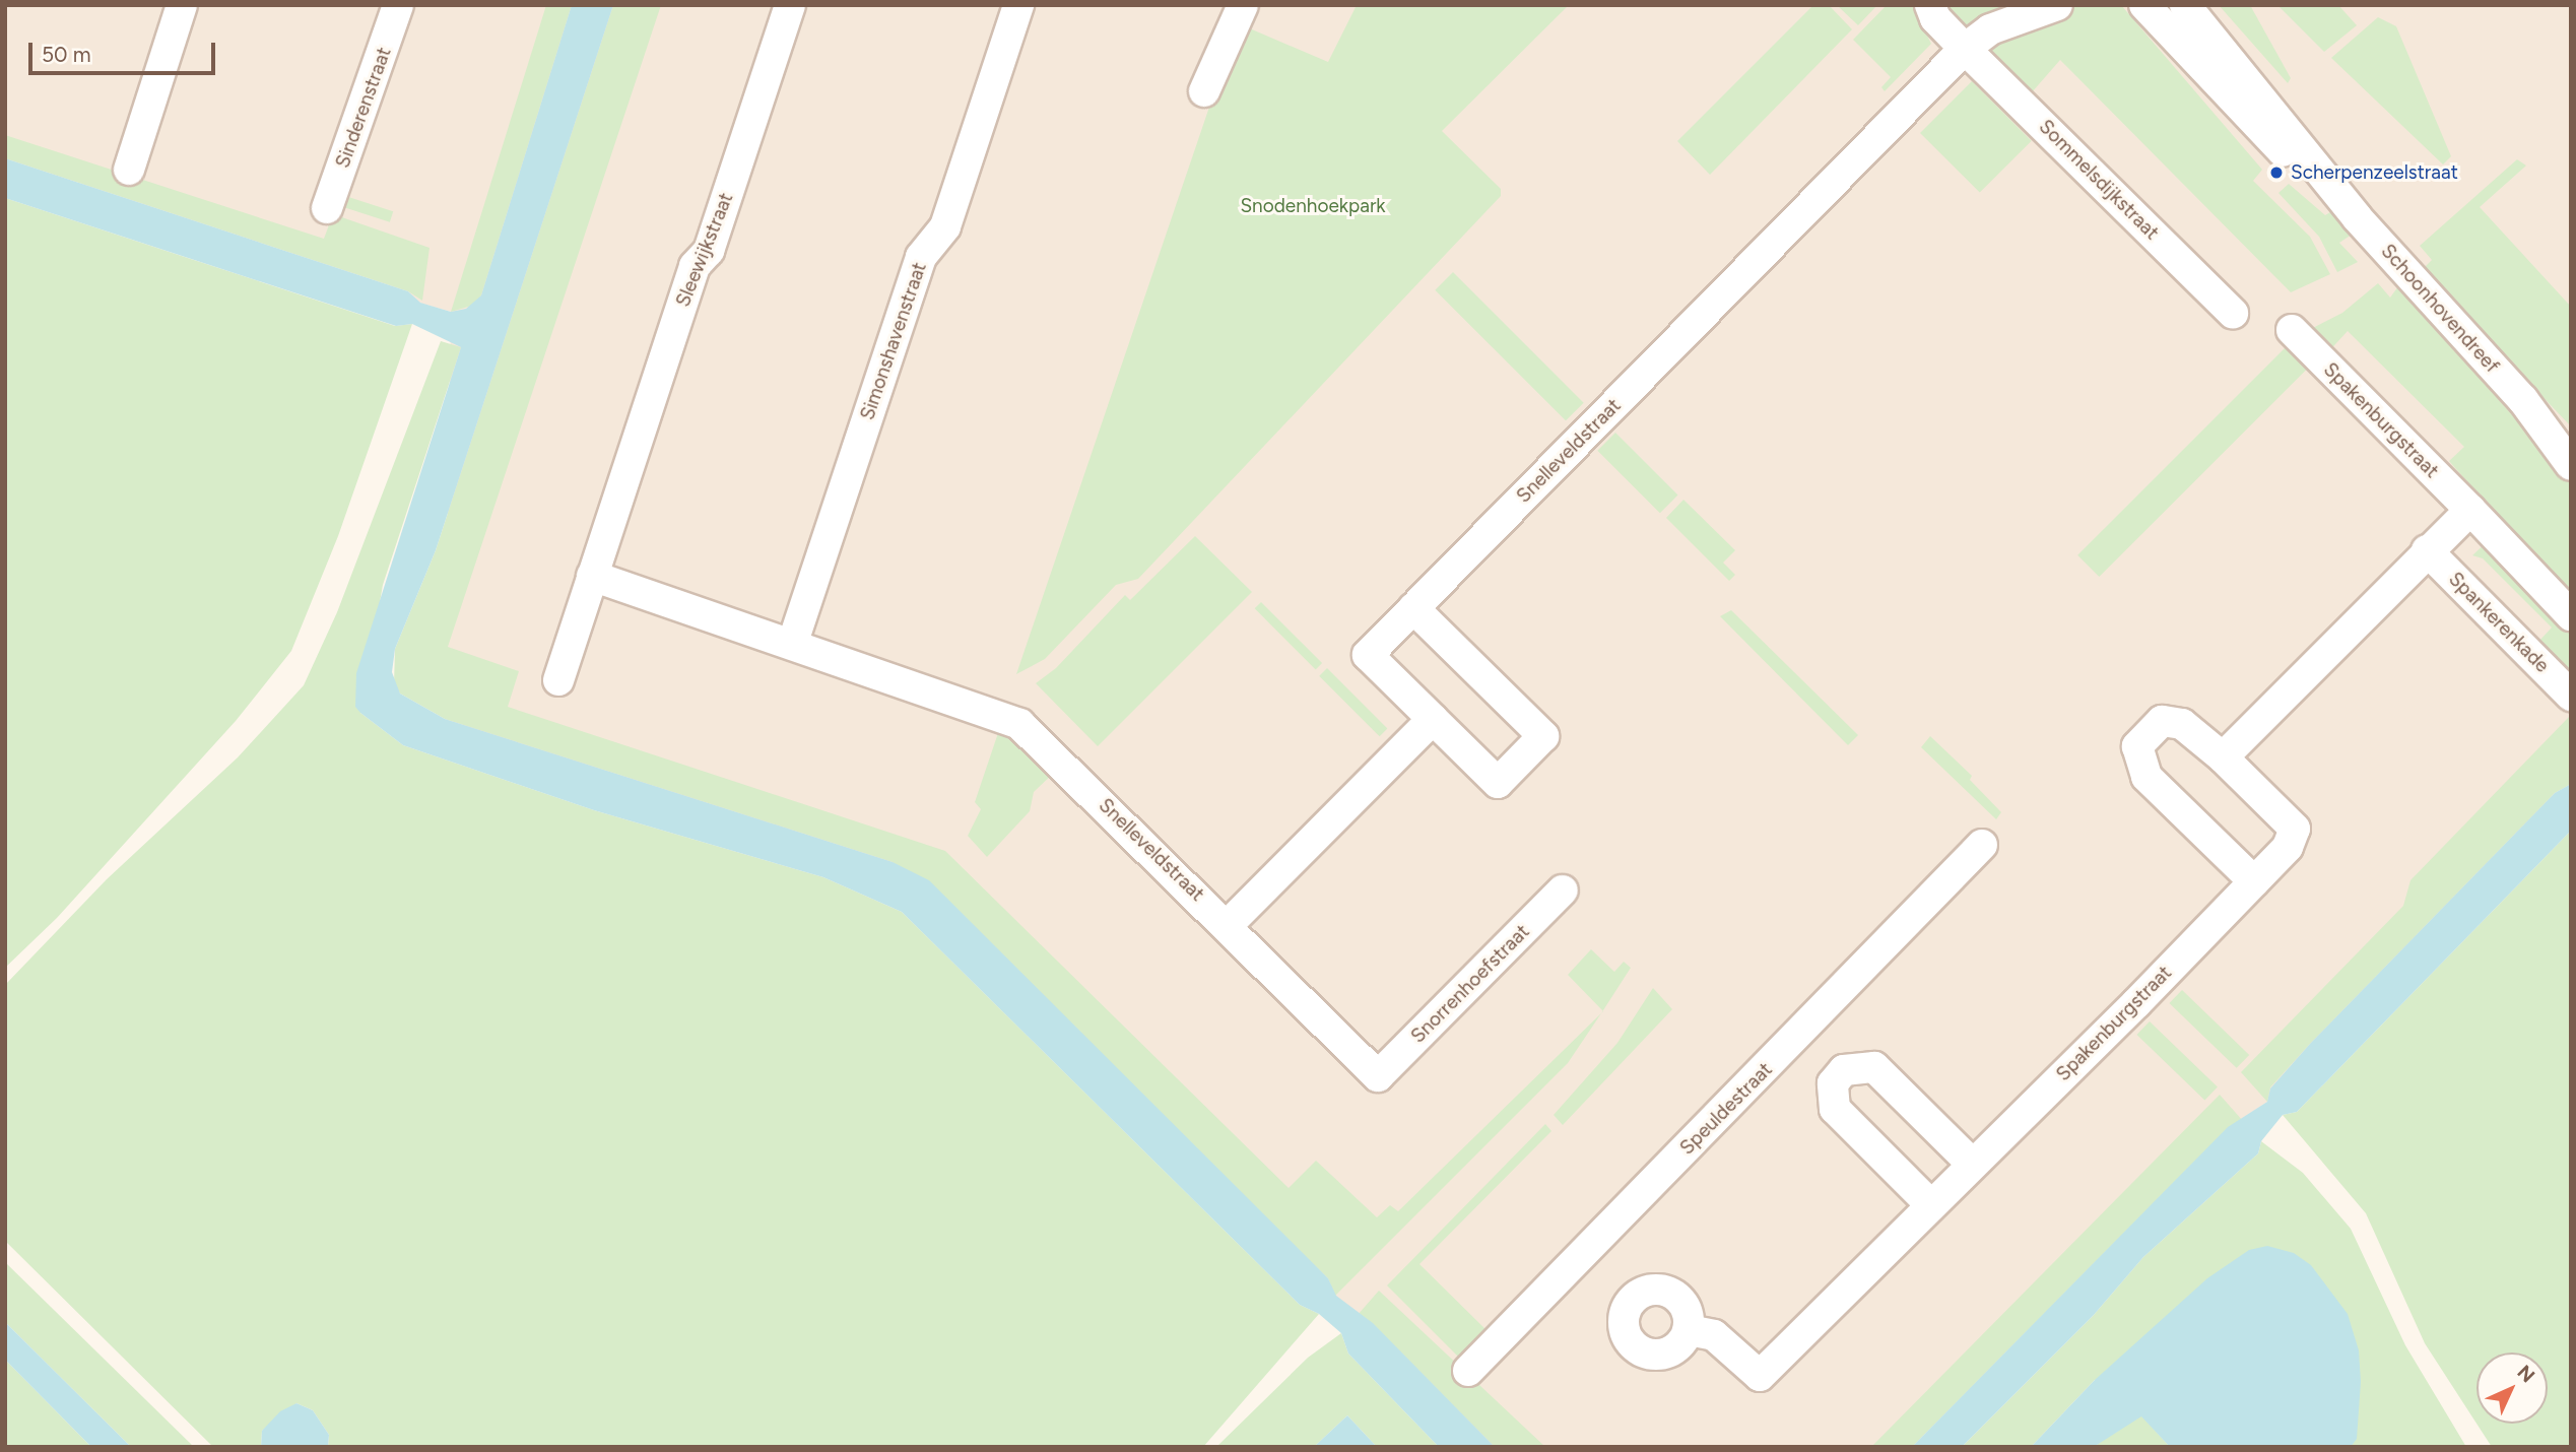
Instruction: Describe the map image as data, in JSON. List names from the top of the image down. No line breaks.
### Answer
{"streets":{"street":["Sinderenstraat","Sommelsdijkstraat","Sleewijkstraat","Schoonhovendreef","Simonshavenstraat","Spakenburgstraat","Snelleveldstraat","Spankerenkade","Snorrenhoefstraat","Speuldestraat"]},"crossings":[["Sommelsdijkstraat","Snelleveldstraat"],["Simonshavenstraat","Snelleveldstraat"],["Snelleveldstraat","Snorrenhoefstraat"]],"parks":["Snodenhoekpark"],"places":["Scherpenzeelstraat"],"scale_bar":"50 m","north":"top right"}
